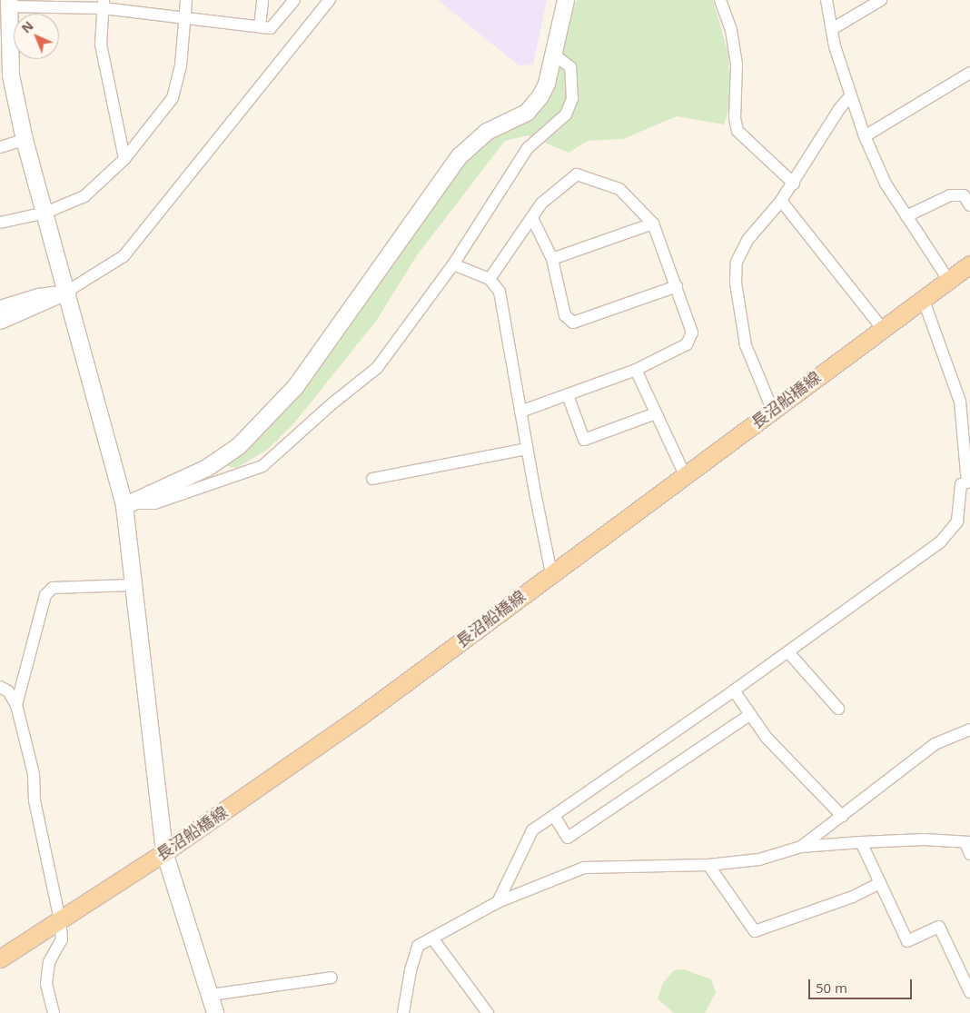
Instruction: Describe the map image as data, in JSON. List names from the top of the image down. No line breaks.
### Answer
{"streets":{"main road":["長沼船橋線"]},"scale_bar":"50 m","north":"top left"}
